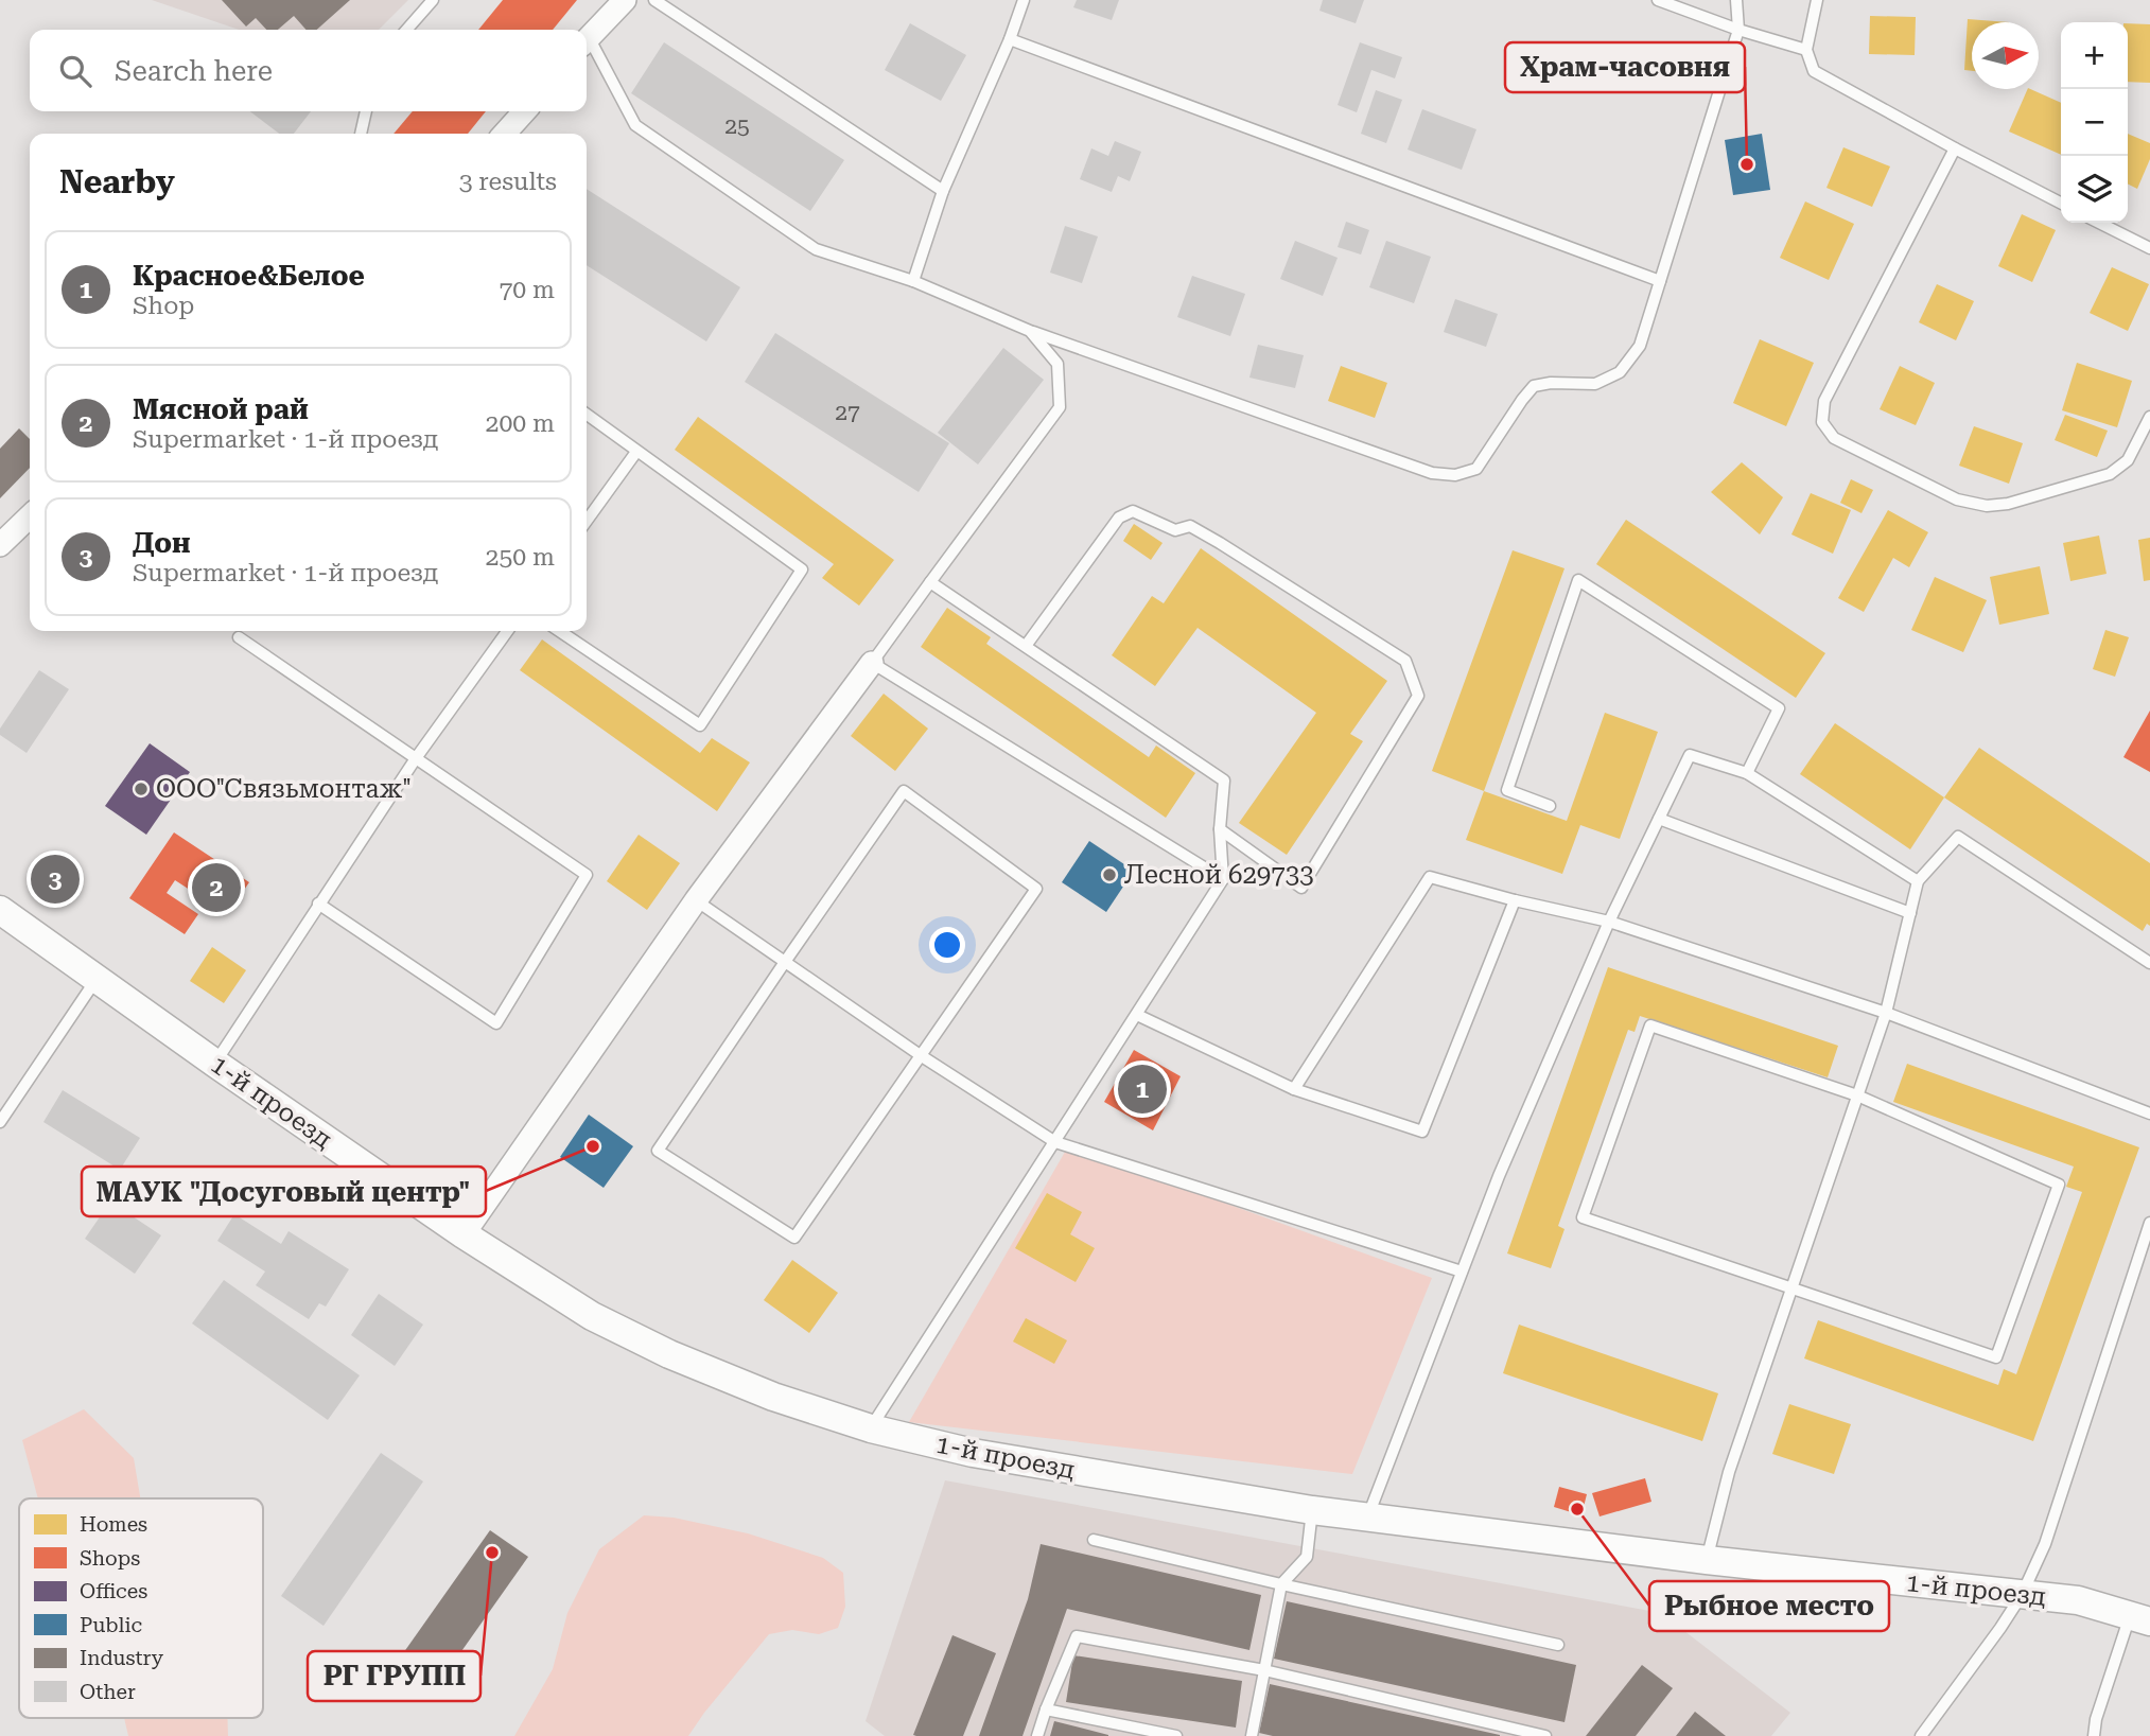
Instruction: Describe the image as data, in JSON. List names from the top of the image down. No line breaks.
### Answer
{"streets":{"street":["1-й проезд"]},"places":["Храм-часовня","ООО\"Связьмонтаж\"","Лесной 629733","МАУК \"Досуговый центр\"","Рыбное место","РГ ГРУПП"],"house_numbers":["25","27"],"legend":["Homes","Shops","Offices","Public","Industry","Other"],"north":"right","page":{"map_buttons":["+","−"],"search":"Search here","heading":["Nearby","3 results"],"list":[{"mark":"1","name":"Красное&Белое","note":"Shop","value":"70 m"},{"mark":"2","name":"Мясной рай","note":"Supermarket · 1-й проезд","value":"200 m"},{"mark":"3","name":"Дон","note":"Supermarket · 1-й проезд","value":"250 m"}],"pins":["3","2","1"]}}
